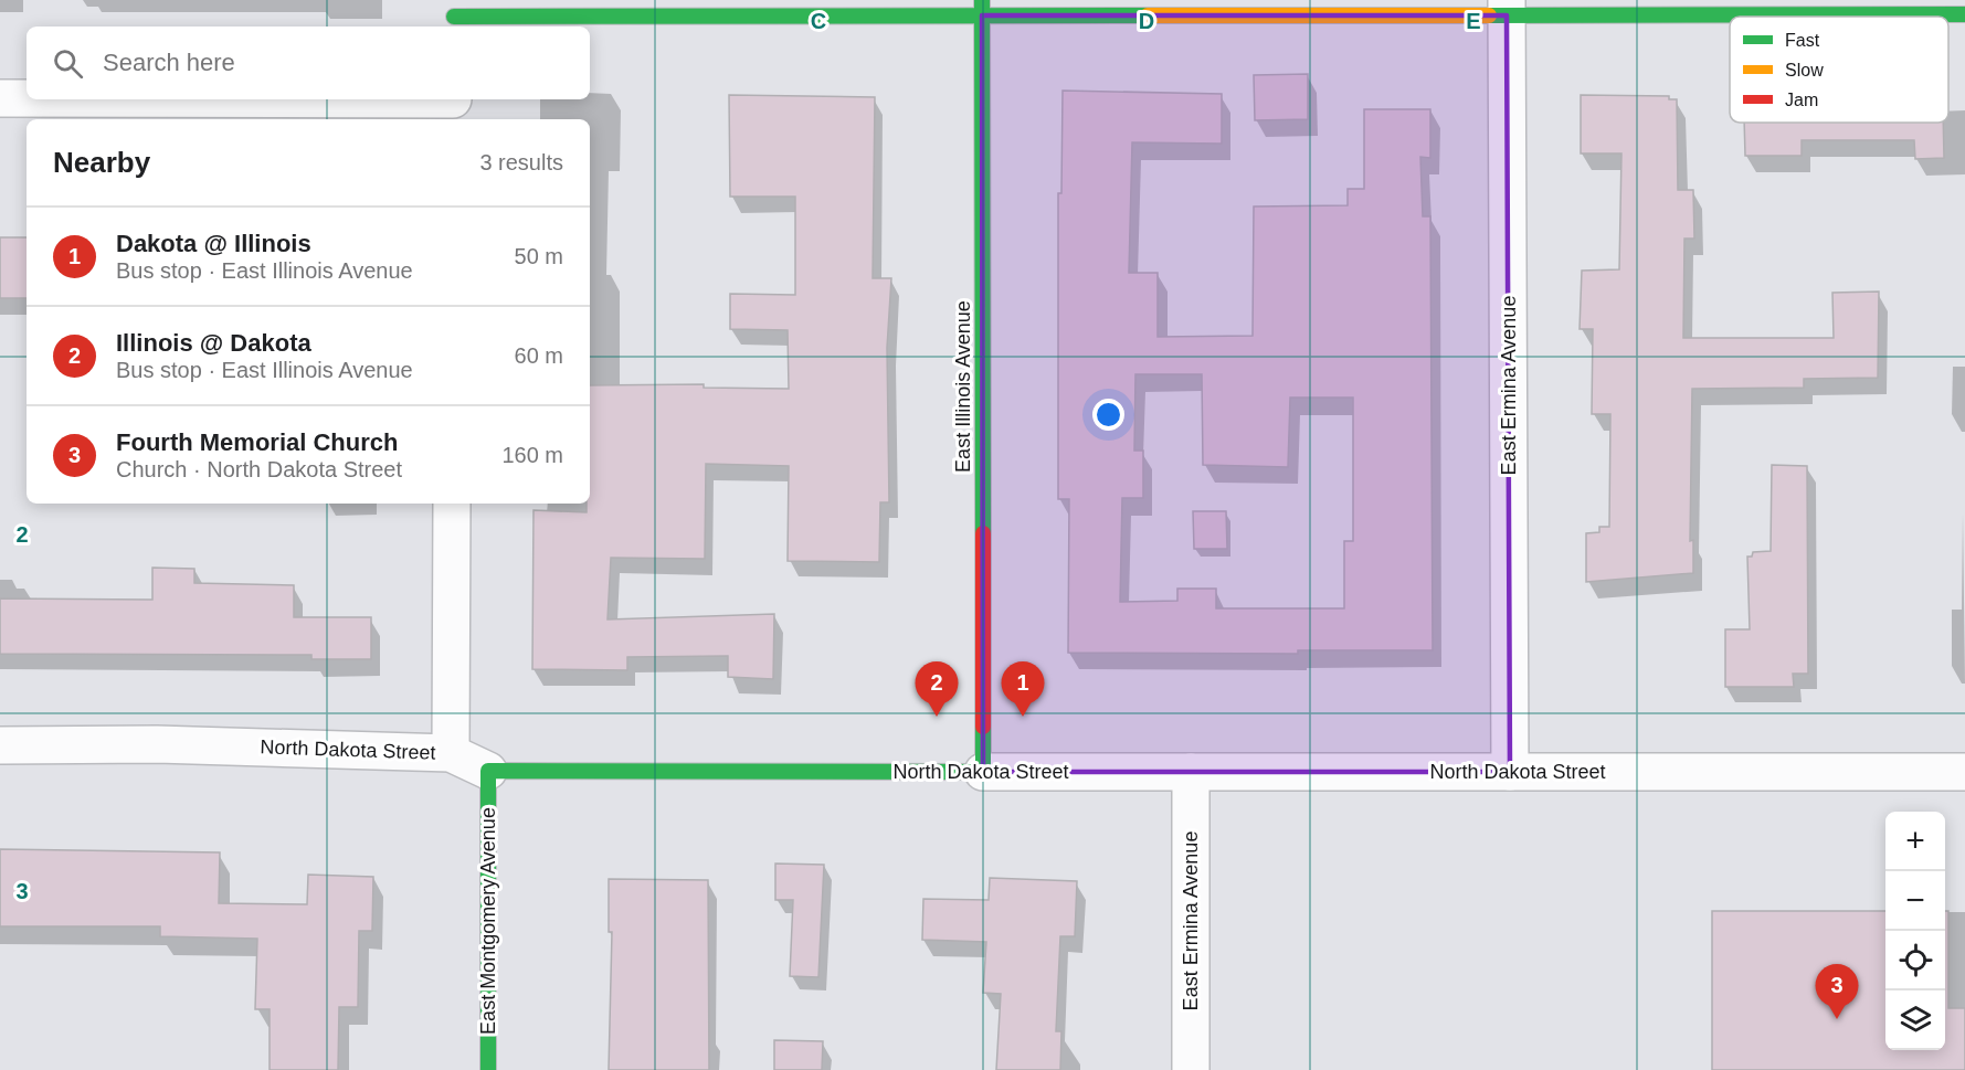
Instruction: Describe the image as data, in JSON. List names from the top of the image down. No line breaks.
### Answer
{"streets":{"street":["East Ermina Avenue","East Illinois Avenue","North Dakota Street","East Montgomery Avenue"]},"crossings":[["East Ermina Avenue","North Dakota Street"],["East Illinois Avenue","North Dakota Street"],["North Dakota Street","East Montgomery Avenue"]],"legend":["Fast","Slow","Jam"],"page":{"search":"Search here","heading":["Nearby","3 results"],"list":[{"mark":"1","name":"Dakota @ Illinois","note":"Bus stop · East Illinois Avenue","value":"50 m"},{"mark":"2","name":"Illinois @ Dakota","note":"Bus stop · East Illinois Avenue","value":"60 m"},{"mark":"3","name":"Fourth Memorial Church","note":"Church · North Dakota Street","value":"160 m"}],"pins":["1","2","3"],"map_buttons":["+","−"]},"grid":{"columns":["C","D","E"],"rows":["2","3"]}}
